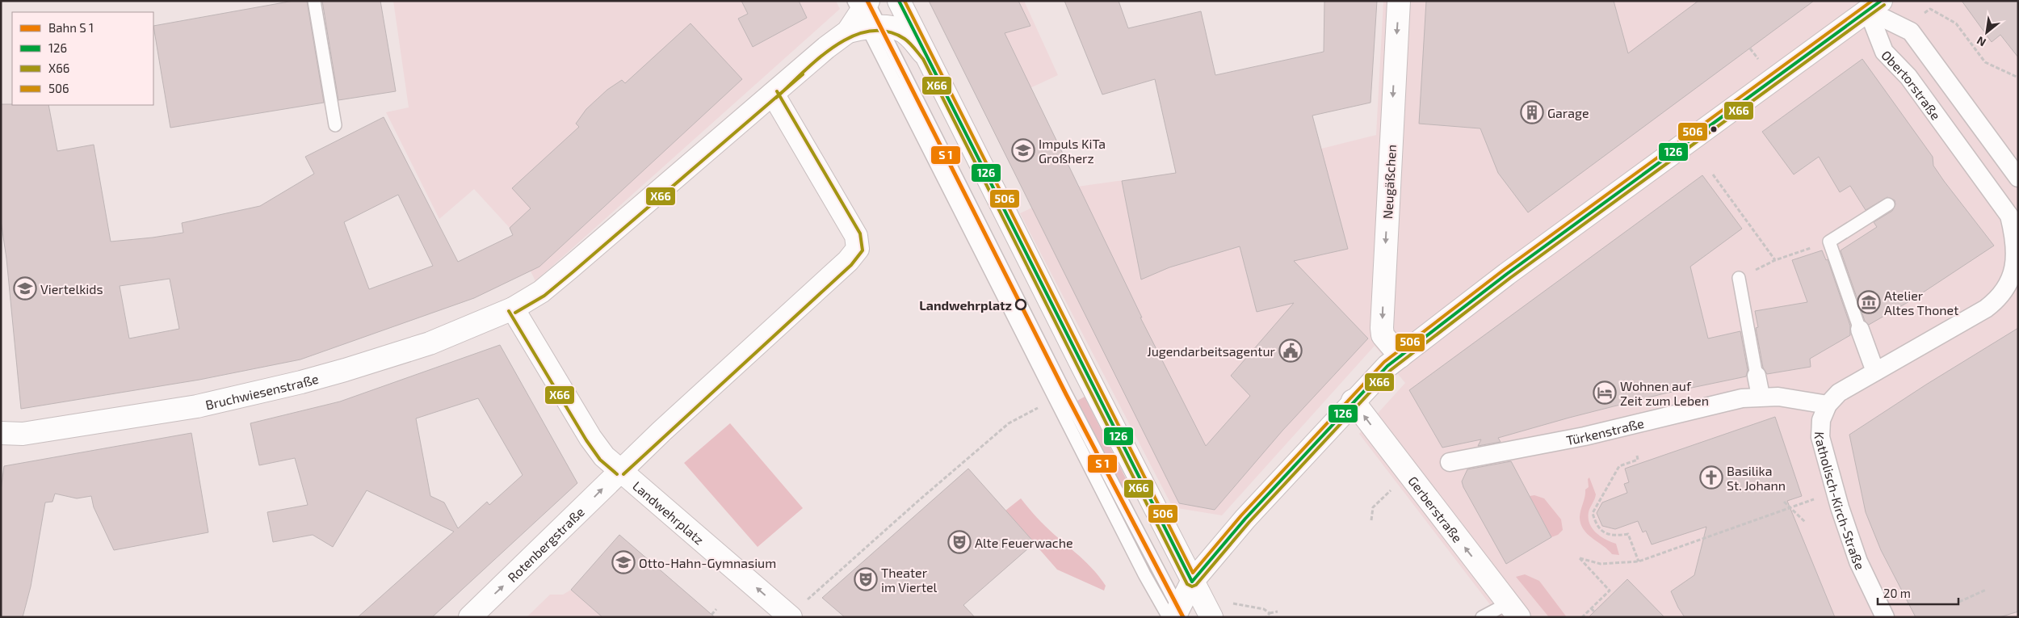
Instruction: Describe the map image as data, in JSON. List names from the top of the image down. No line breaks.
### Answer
{"streets":{"street":["Obertorstraße","Neugäßchen","Bruchwiesenstraße","Türkenstraße","Katholisch-Kirch-Straße","Gerberstraße","Landwehrplatz","Rotenbergstraße"]},"crossings":[["Bruchwiesenstraße","Landwehrplatz"],["Türkenstraße","Katholisch-Kirch-Straße"],["Landwehrplatz","Rotenbergstraße"]],"one_way":["Neugäßchen","Gerberstraße","Rotenbergstraße"],"places":{"building":["Garage"],"school or university":["Impuls KiTa Großherz","Viertelkids","Otto-Hahn-Gymnasium"],"museum":["Atelier Altes Thonet"],"other":["Landwehrplatz"],"public building":["Jugendarbeitsagentur"],"hotel":["Wohnen auf Zeit zum Leben"],"church":["Basilika St. Johann"],"theatre":["Alte Feuerwache","Theater im Viertel"]},"lines":["transit line 126","transit line 506","transit line X66"],"legend":["Bahn S 1","126","X66","506"],"scale_bar":"20 m","north":"bottom left"}
